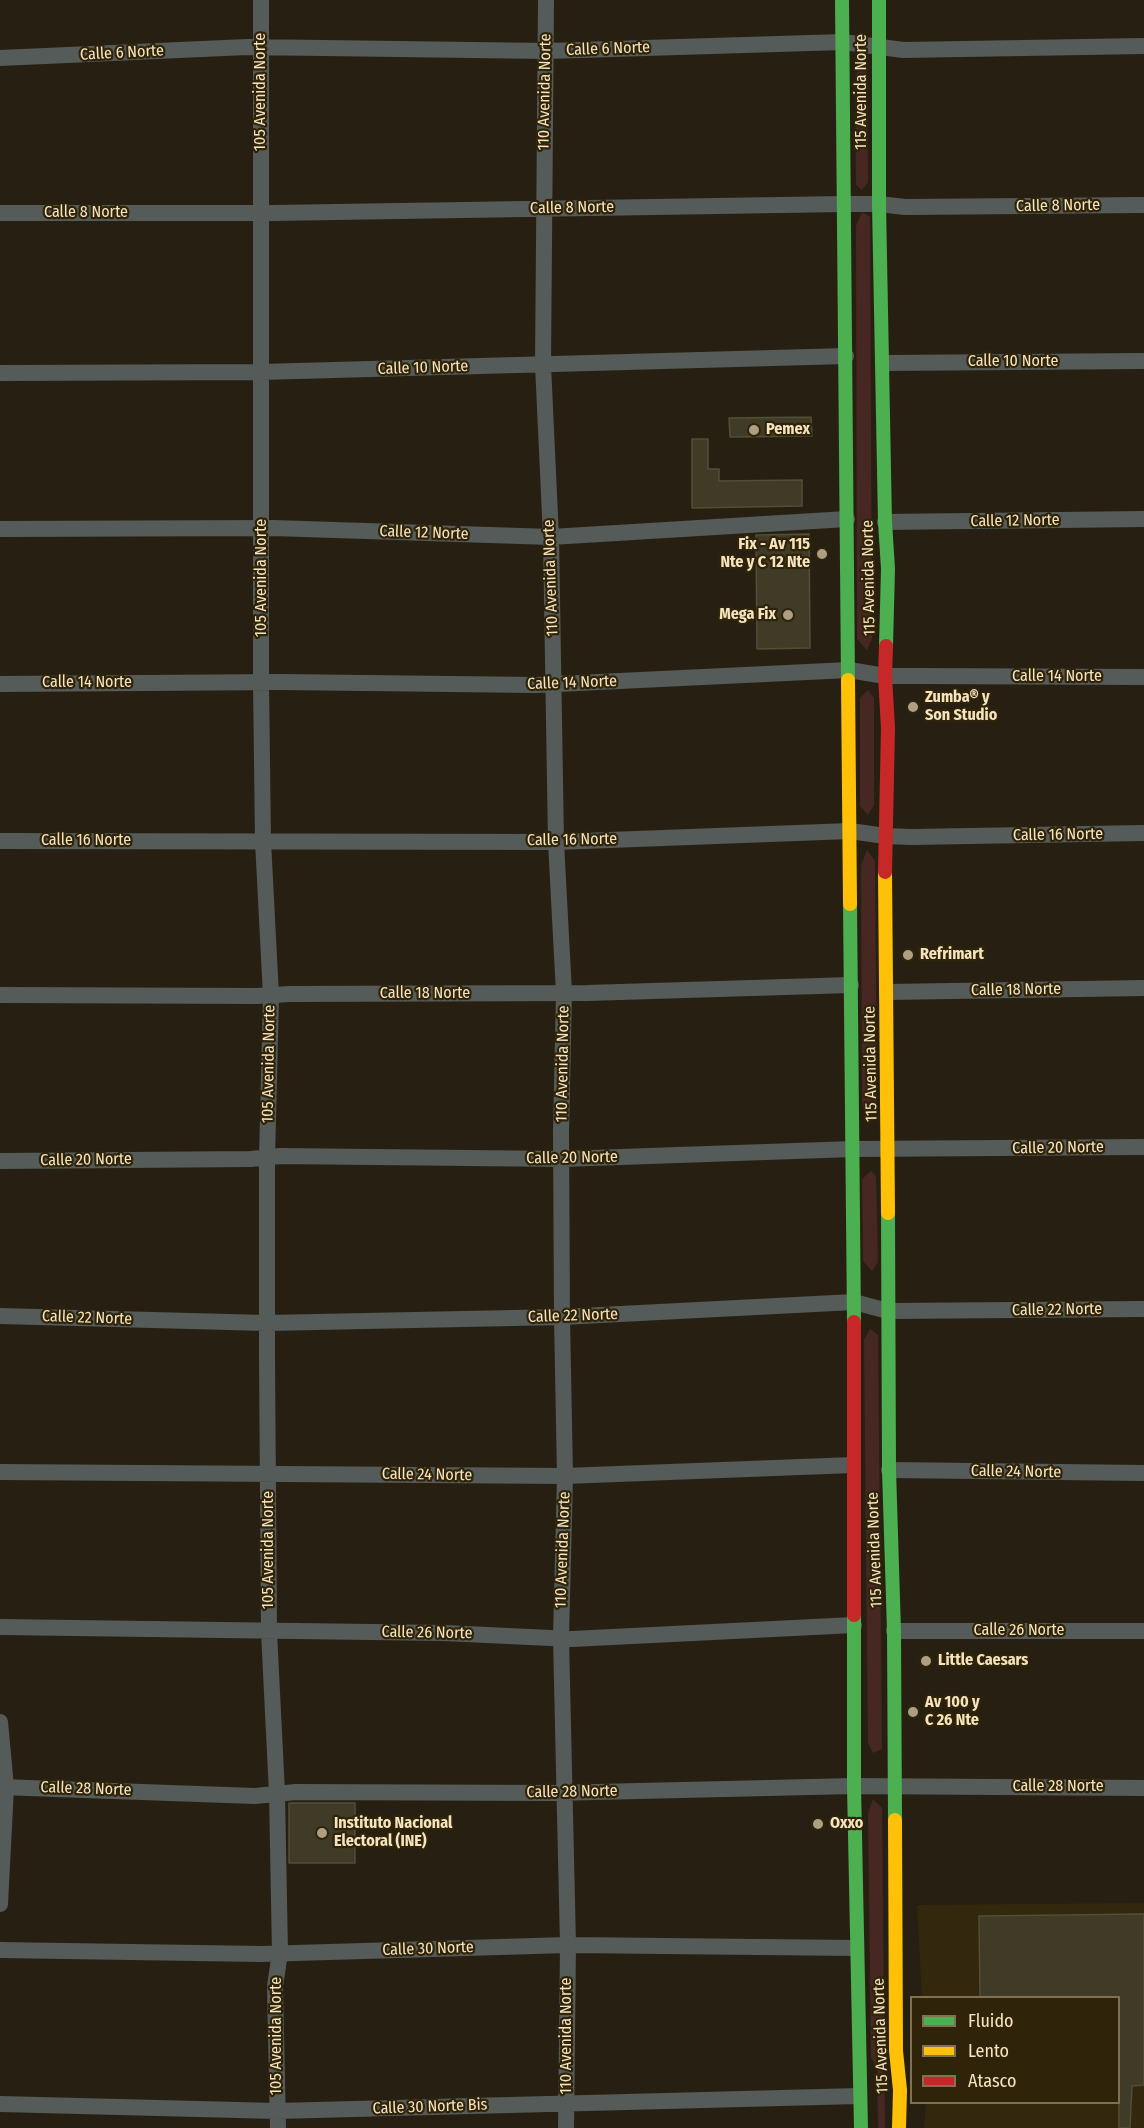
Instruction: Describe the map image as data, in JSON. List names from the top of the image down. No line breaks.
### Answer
{"streets":{"main road":["115 Avenida Norte"],"street":["Calle 6 Norte","105 Avenida Norte","110 Avenida Norte","Calle 8 Norte","Calle 10 Norte","Calle 12 Norte","Calle 14 Norte","Calle 16 Norte","Calle 18 Norte","Calle 20 Norte","Calle 22 Norte","Calle 24 Norte","Calle 26 Norte","Calle 28 Norte","Calle 30 Norte","Calle 30 Norte Bis"]},"crossings":[["Calle 6 Norte","105 Avenida Norte"],["Calle 6 Norte","110 Avenida Norte"],["Calle 6 Norte","115 Avenida Norte"],["105 Avenida Norte","Calle 8 Norte"],["105 Avenida Norte","Calle 10 Norte"],["105 Avenida Norte","Calle 12 Norte"],["105 Avenida Norte","Calle 14 Norte"],["105 Avenida Norte","Calle 16 Norte"],["105 Avenida Norte","Calle 18 Norte"],["105 Avenida Norte","Calle 20 Norte"],["105 Avenida Norte","Calle 22 Norte"],["105 Avenida Norte","Calle 24 Norte"],["105 Avenida Norte","Calle 26 Norte"],["105 Avenida Norte","Calle 28 Norte"],["105 Avenida Norte","Calle 30 Norte"],["105 Avenida Norte","Calle 30 Norte Bis"],["110 Avenida Norte","Calle 8 Norte"],["110 Avenida Norte","Calle 10 Norte"],["110 Avenida Norte","Calle 12 Norte"],["110 Avenida Norte","Calle 14 Norte"],["110 Avenida Norte","Calle 16 Norte"],["110 Avenida Norte","Calle 18 Norte"],["110 Avenida Norte","Calle 20 Norte"],["110 Avenida Norte","Calle 22 Norte"],["110 Avenida Norte","Calle 24 Norte"],["110 Avenida Norte","Calle 26 Norte"],["110 Avenida Norte","Calle 28 Norte"],["110 Avenida Norte","Calle 30 Norte"],["110 Avenida Norte","Calle 30 Norte Bis"],["115 Avenida Norte","Calle 8 Norte"],["115 Avenida Norte","Calle 10 Norte"],["115 Avenida Norte","Calle 12 Norte"],["115 Avenida Norte","Calle 14 Norte"],["115 Avenida Norte","Calle 16 Norte"],["115 Avenida Norte","Calle 18 Norte"],["115 Avenida Norte","Calle 20 Norte"],["115 Avenida Norte","Calle 22 Norte"],["115 Avenida Norte","Calle 24 Norte"],["115 Avenida Norte","Calle 26 Norte"],["115 Avenida Norte","Calle 28 Norte"],["115 Avenida Norte","Calle 30 Norte"],["115 Avenida Norte","Calle 30 Norte Bis"]],"places":["Pemex","Fix - Av 115 Nte y C 12 Nte","Mega Fix","Zumba® y Son Studio","Refrimart","Little Caesars","Av 100 y C 26 Nte","Oxxo","Instituto Nacional Electoral (INE)"],"legend":["Fluido","Lento","Atasco"]}
